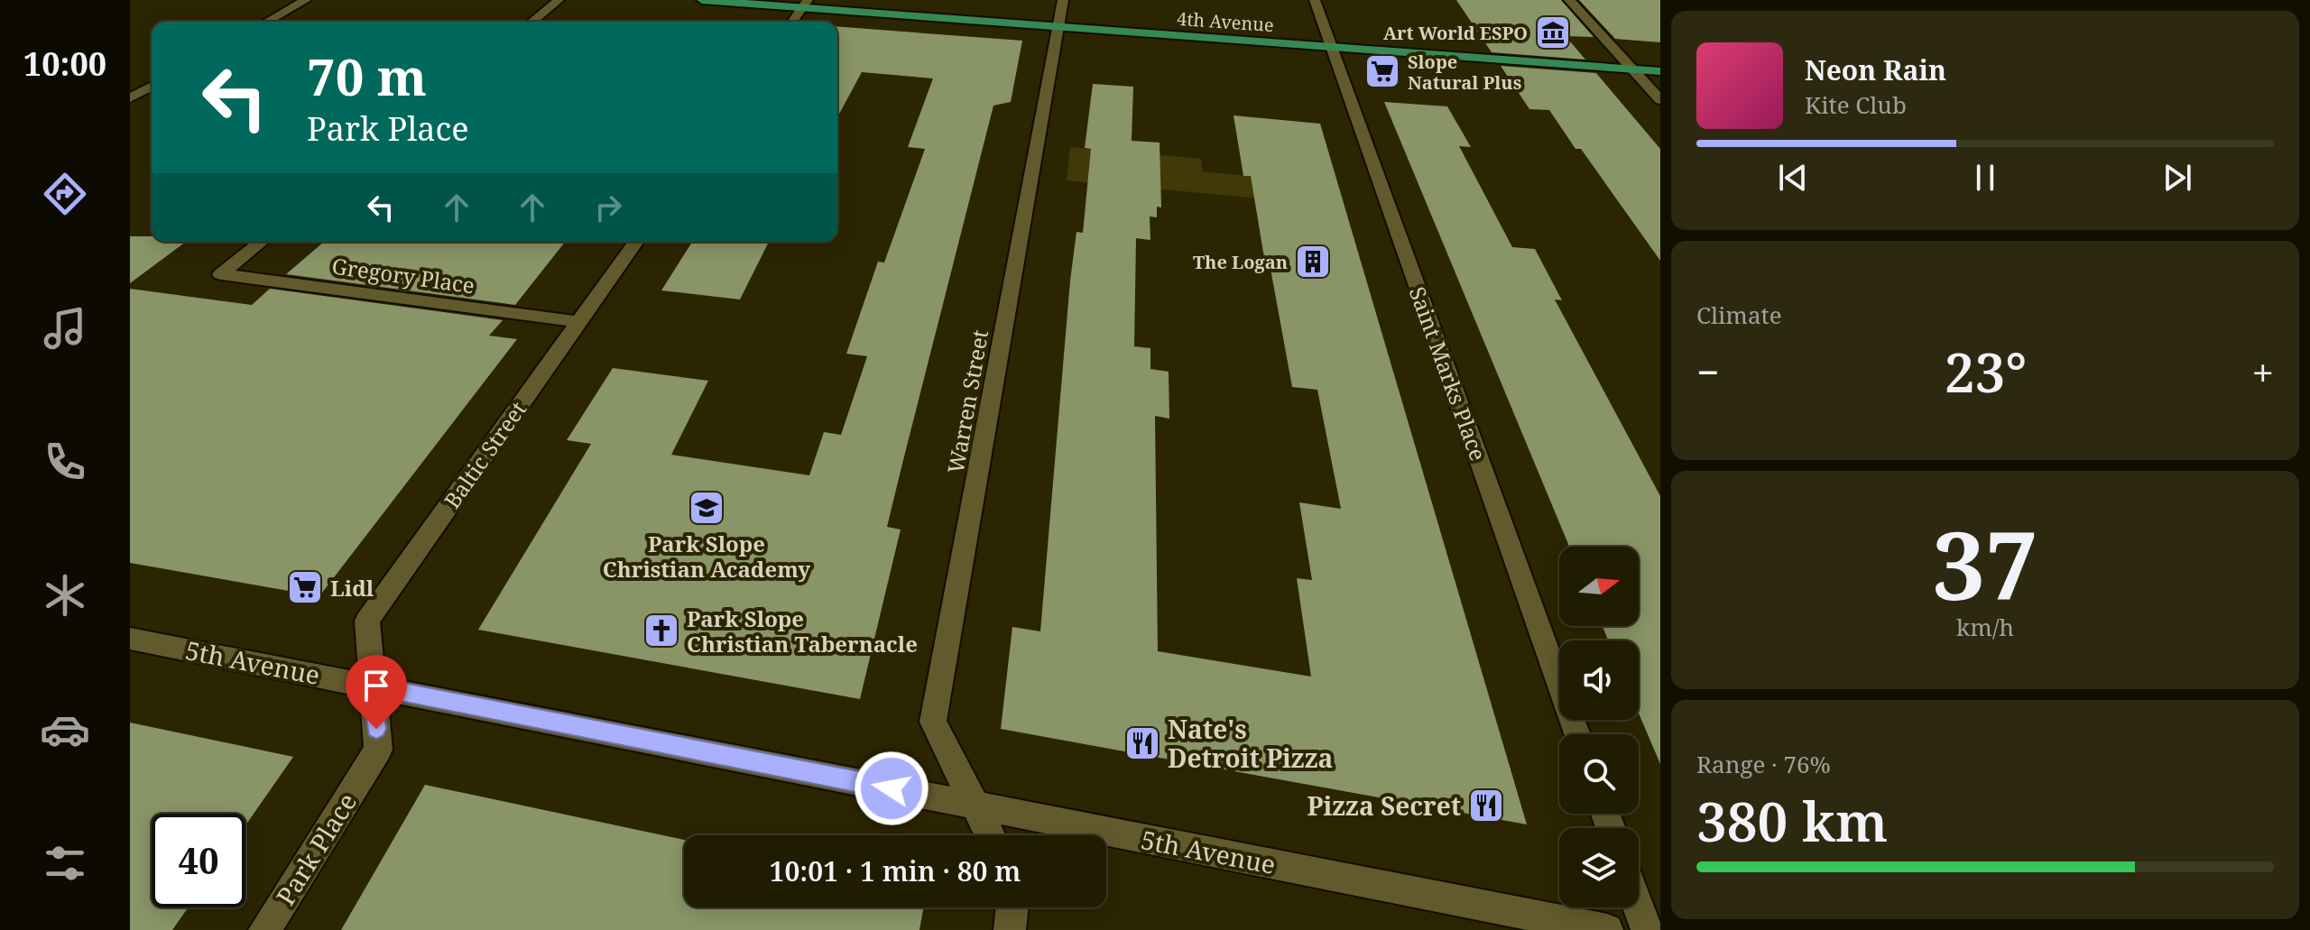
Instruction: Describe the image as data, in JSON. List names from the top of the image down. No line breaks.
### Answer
{"streets":{"main road":["4th Avenue"],"street":["Gregory Place","Saint Marks Place","Warren Street","Baltic Street","5th Avenue","Park Place"]},"crossings":[["4th Avenue","Saint Marks Place"],["4th Avenue","Warren Street"],["Gregory Place","Baltic Street"],["Warren Street","5th Avenue"],["Baltic Street","5th Avenue"],["Baltic Street","Park Place"],["5th Avenue","Park Place"]],"places":{"museum":["Art World ESPO"],"supermarket":["Slope Natural Plus","Lidl"],"building":["The Logan"],"school or university":["Park Slope Christian Academy"],"church":["Park Slope Christian Tabernacle"],"restaurant":["Nate's Detroit Pizza","Pizza Secret"]},"north":"right","page":{"tabs":"10:00","turn":["70 m","Park Place"],"song":["Neon Rain","Kite Club"],"tile":["Climate",["37","km/h"],["Range · 76%","380 km"]],"heat":["−","23°","+"],"limit":"40","trip":"10:01 · 1 min · 80 m"}}
